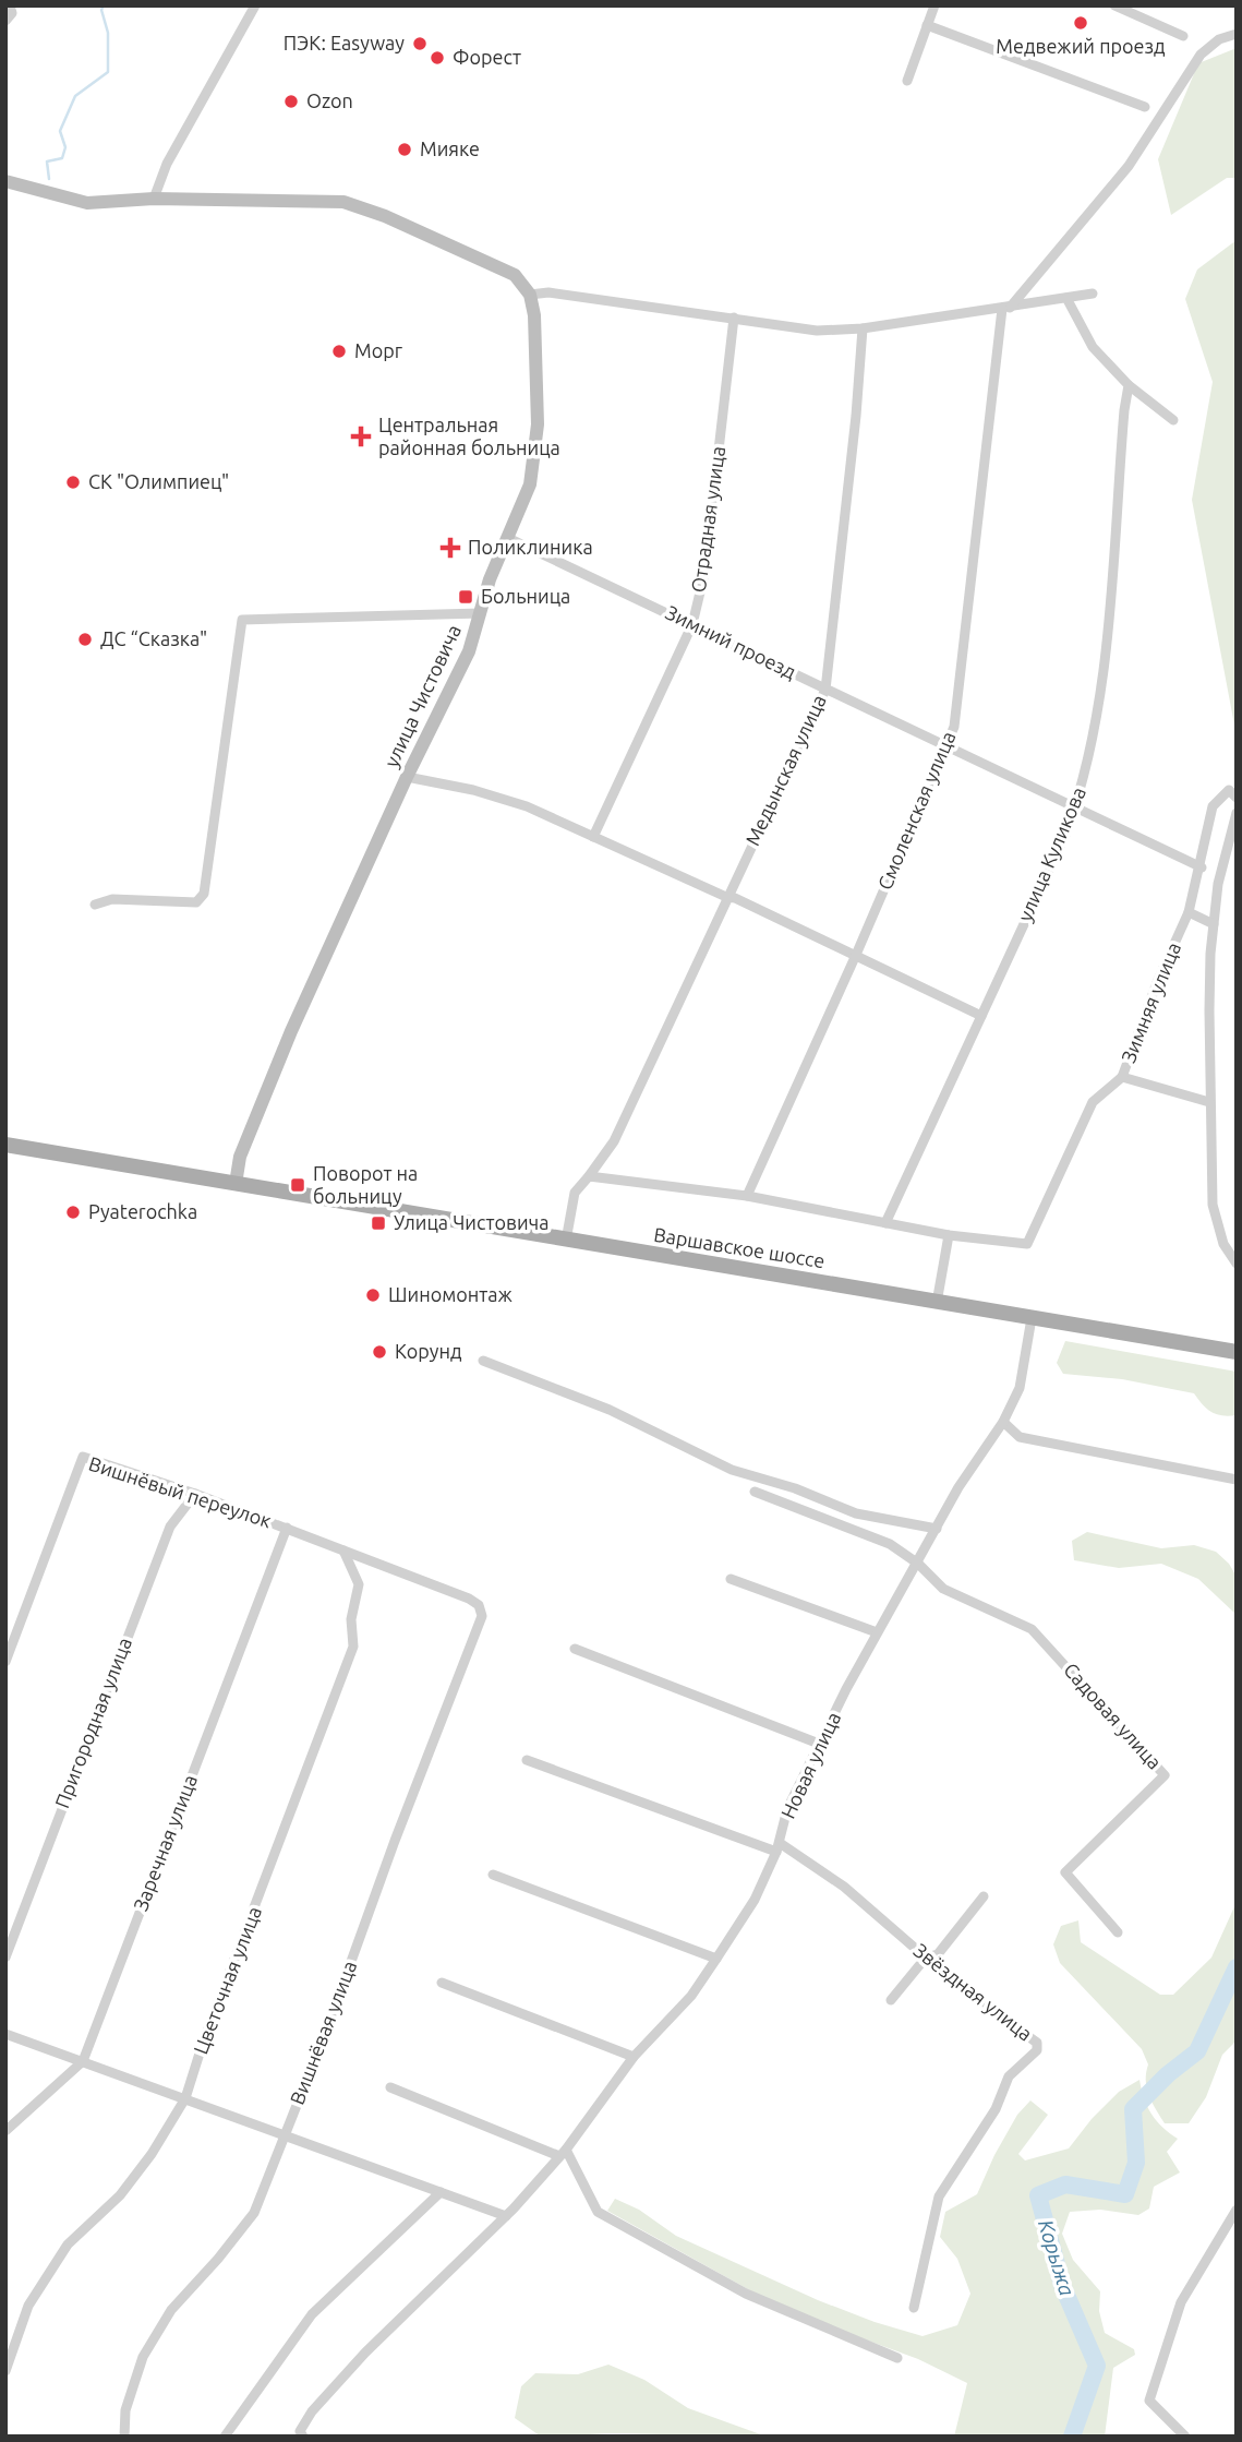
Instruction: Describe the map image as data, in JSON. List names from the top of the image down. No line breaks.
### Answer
{"streets":{"main road":["Варшавское шоссе"],"street":["Отрадная улица","Зимний проезд","улица Чистовича","Медынская улица","Смоленская улица","улица Куликова","Зимняя улица","Вишнёвый переулок","Садовая улица","Пригородная улица","Новая улица","Заречная улица","Цветочная улица","Звёздная улица","Вишнёвая улица"]},"crossings":[["Отрадная улица","Зимний проезд"],["Зимний проезд","улица Чистовича"],["Зимний проезд","Медынская улица"],["Зимний проезд","Смоленская улица"],["Зимний проезд","улица Куликова"],["Зимний проезд","Зимняя улица"],["улица Чистовича","Варшавское шоссе"],["Медынская улица","Варшавское шоссе"],["Варшавское шоссе","Новая улица"],["Вишнёвый переулок","Пригородная улица"],["Вишнёвый переулок","Заречная улица"],["Вишнёвый переулок","Цветочная улица"],["Вишнёвый переулок","Вишнёвая улица"],["Садовая улица","Новая улица"],["Новая улица","Звёздная улица"]],"water":["Корыжа"],"places":{"other":["Медвежий проезд","ПЭК: Easyway","Форест","Ozon","Мияке","Морг","СК \"Олимпиец\"","ДС “Сказка\"","Pyaterochka","Шиномонтаж","Корунд"],"health":["Центральная районная больница","Поликлиника"],"transit":["Больница","Поворот на больницу","Улица Чистовича"]}}
